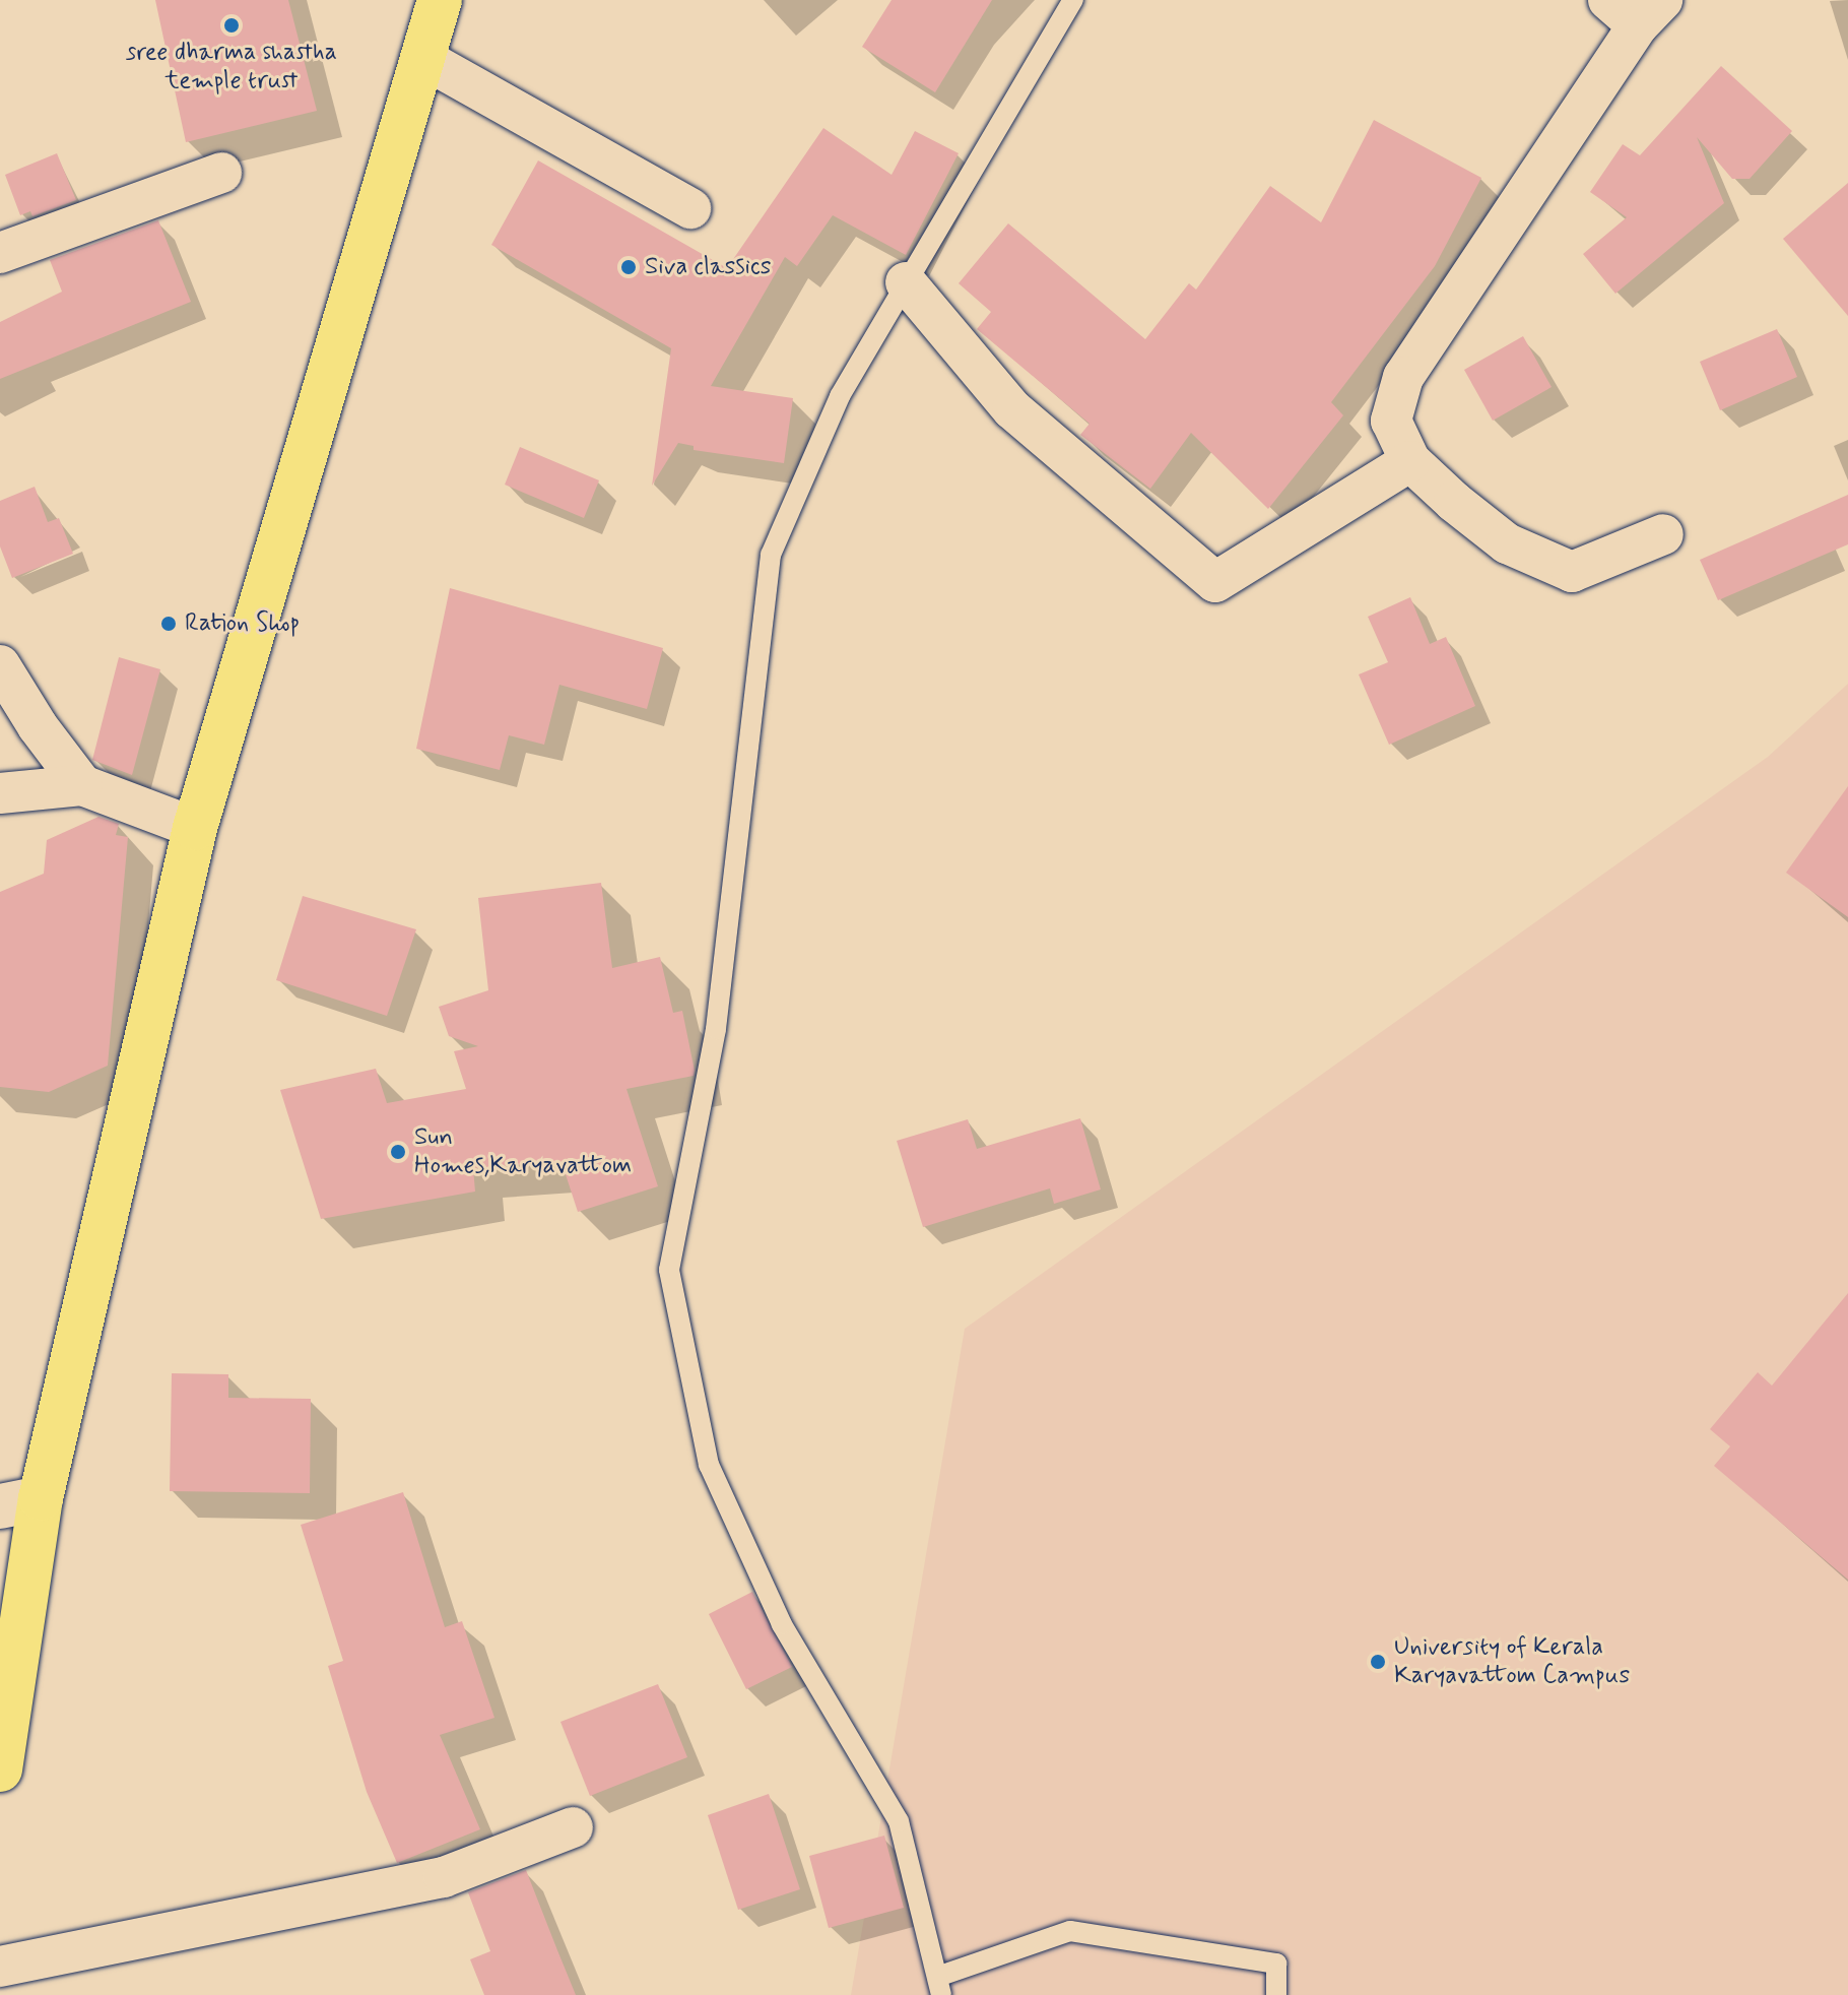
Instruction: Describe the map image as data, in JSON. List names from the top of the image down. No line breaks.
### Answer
{"places":["sree dharma shastha temple trust","Siva classics","Ration Shop","Sun Homes,Karyavattom","University of Kerala Karyavattom Campus"]}
